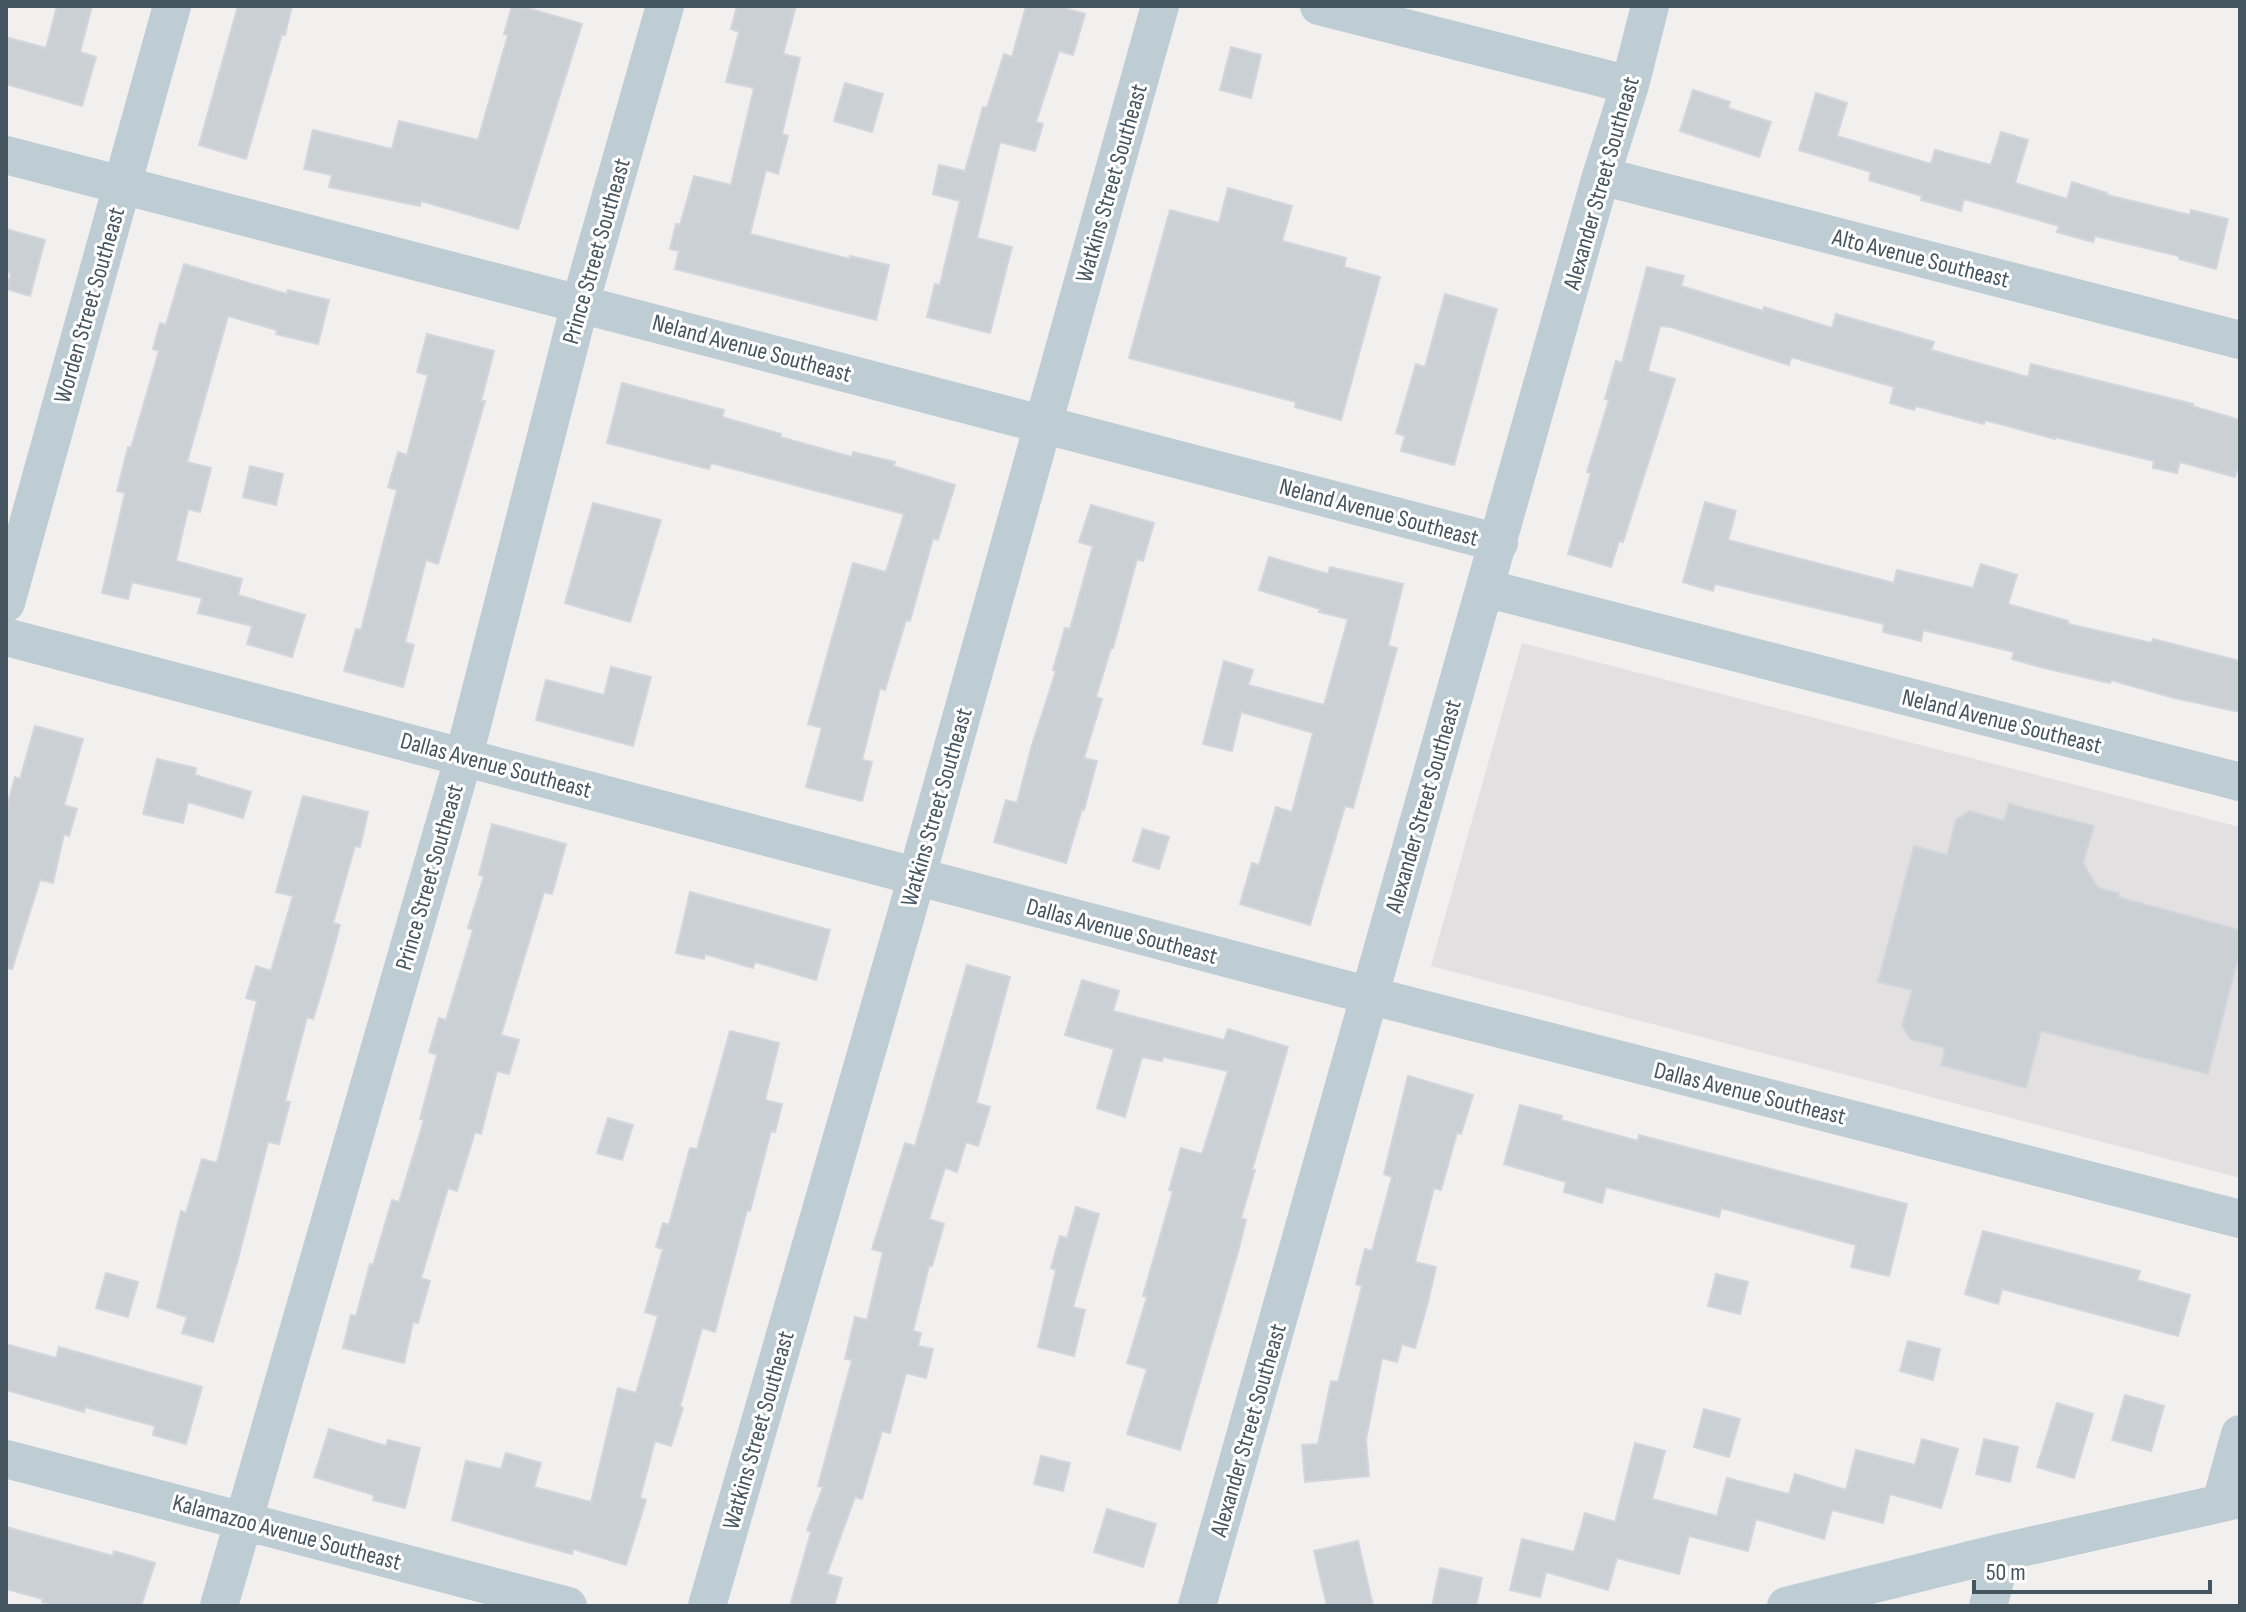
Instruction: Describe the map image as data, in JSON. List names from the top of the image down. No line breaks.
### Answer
{"streets":{"street":["Watkins Street Southeast","Alexander Street Southeast","Prince Street Southeast","Alto Avenue Southeast","Worden Street Southeast","Neland Avenue Southeast","Dallas Avenue Southeast","Kalamazoo Avenue Southeast"]},"crossings":[["Watkins Street Southeast","Neland Avenue Southeast"],["Watkins Street Southeast","Dallas Avenue Southeast"],["Alexander Street Southeast","Alto Avenue Southeast"],["Alexander Street Southeast","Neland Avenue Southeast"],["Alexander Street Southeast","Dallas Avenue Southeast"],["Prince Street Southeast","Neland Avenue Southeast"],["Prince Street Southeast","Dallas Avenue Southeast"],["Prince Street Southeast","Kalamazoo Avenue Southeast"],["Worden Street Southeast","Neland Avenue Southeast"]],"scale_bar":"50 m"}
